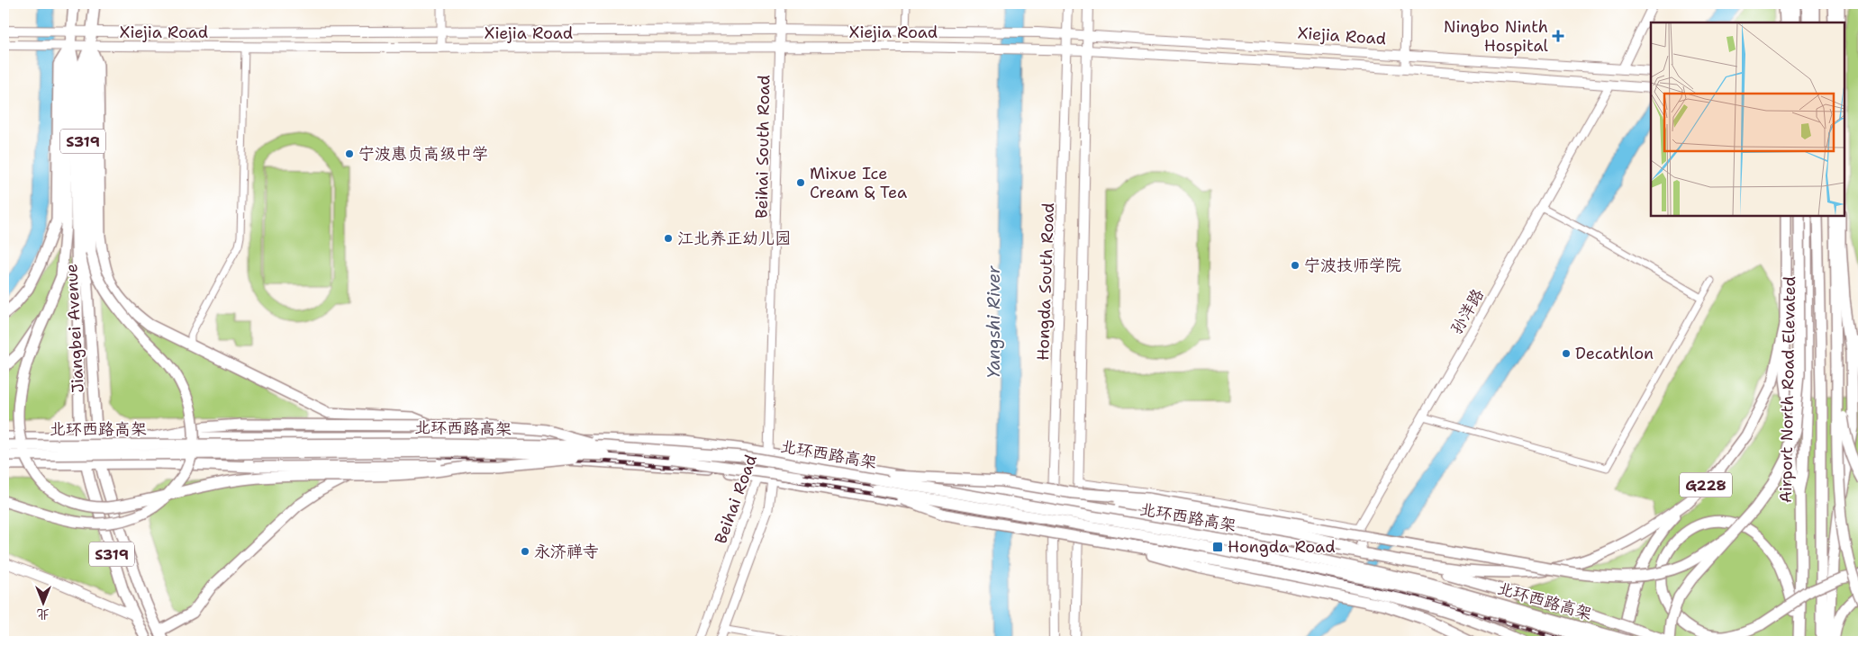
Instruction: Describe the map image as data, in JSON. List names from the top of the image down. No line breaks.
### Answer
{"streets":{"main road":["Xiejia Road","S319","Hongda South Road","Jiangbei Avenue","Airport North Road Elevated","北环西路高架","G228"],"street":["Beihai South Road","孙洋路","Beihai Road"]},"crossings":[["Xiejia Road","Beihai South Road"],["Xiejia Road","Hongda South Road"],["Xiejia Road","孙洋路"],["Xiejia Road","Jiangbei Avenue"],["Beihai South Road","Beihai Road"]],"water":["Yangshi River"],"places":{"health":["Ningbo Ninth Hospital"],"other":["宁波惠贞高级中学","Mixue Ice Cream & Tea","江北养正幼儿园","宁波技师学院","Decathlon","永济禅寺"],"transit":["Hongda Road"]},"north":"bottom"}
